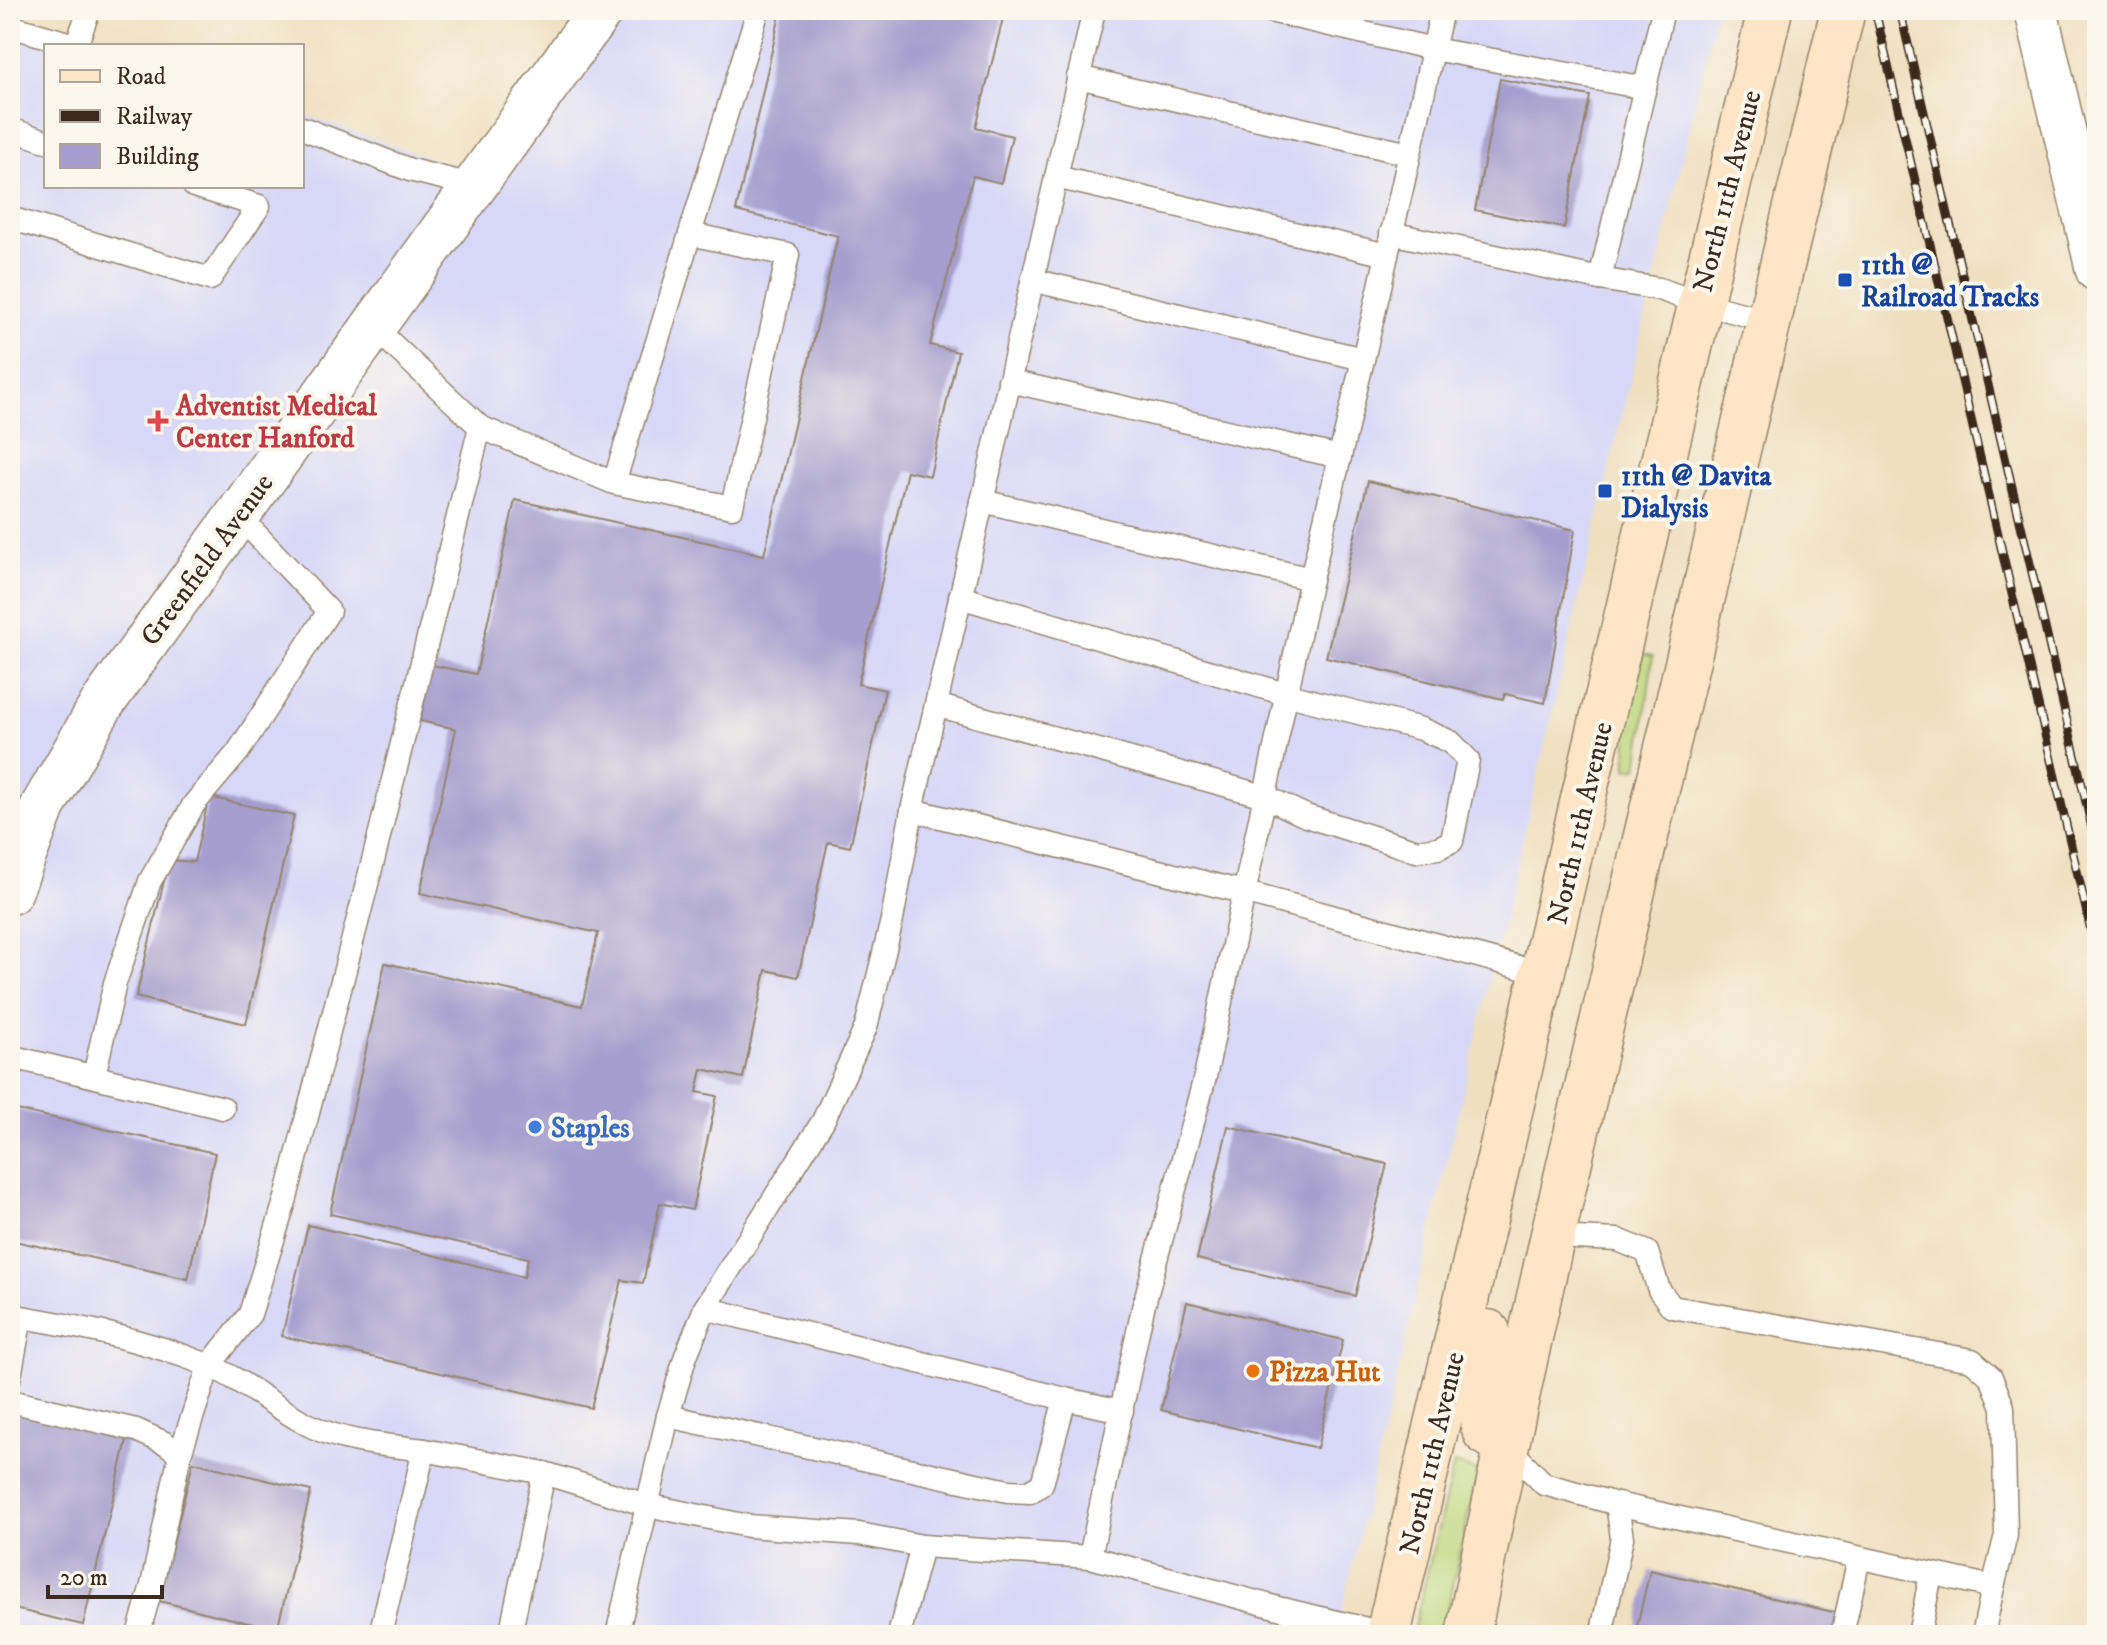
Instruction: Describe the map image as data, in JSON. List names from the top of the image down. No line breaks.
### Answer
{"streets":{"main road":["North 11th Avenue"],"street":["Greenfield Avenue"]},"places":{"transit":["11th @ Railroad Tracks","11th @ Davita Dialysis"],"health":["Adventist Medical Center Hanford"],"other":["Staples","Pizza Hut"]},"legend":["Road","Railway","Building"],"scale_bar":"20 m"}
